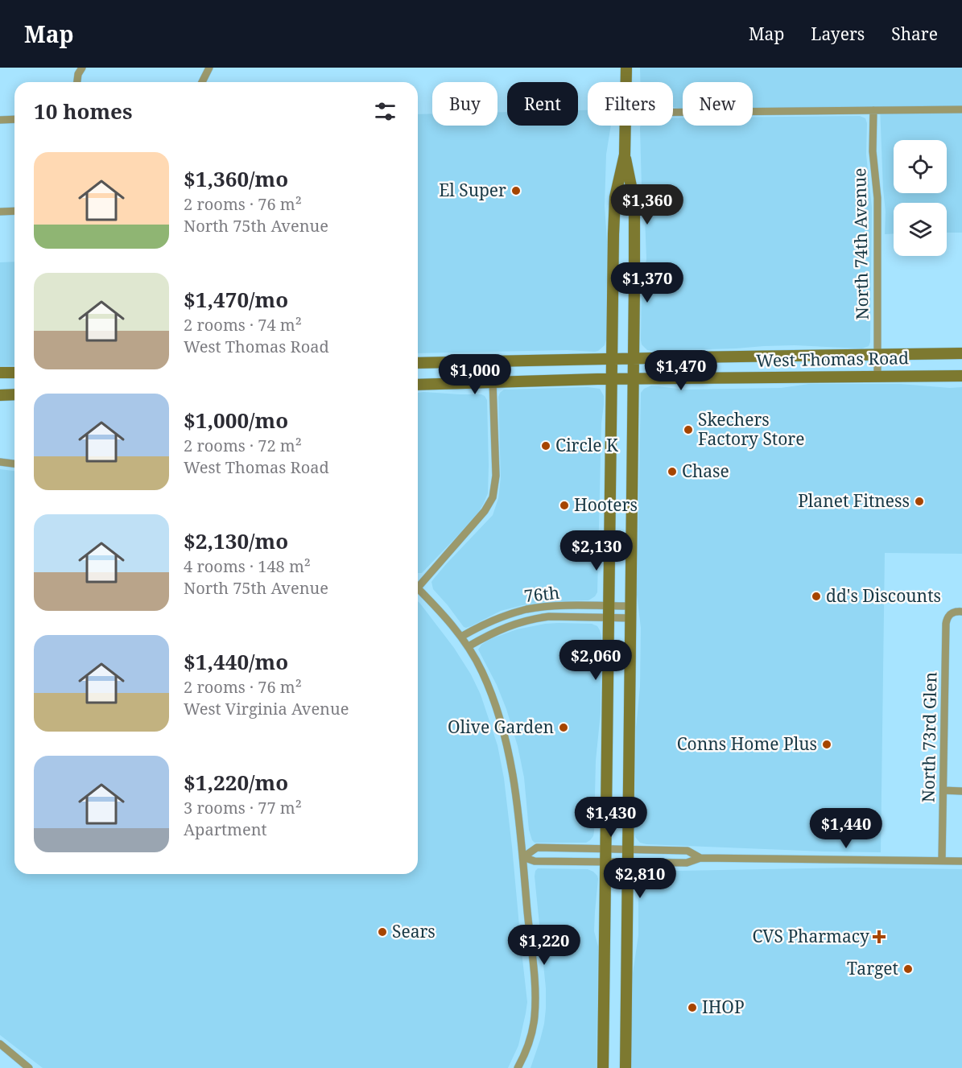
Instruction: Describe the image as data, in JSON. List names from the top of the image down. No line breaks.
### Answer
{"streets":{"main road":["West Thomas Road"],"street":["North 74th Avenue","76th","North 73rd Glen"]},"crossings":[["North 74th Avenue","West Thomas Road"]],"places":{"other":["El Super","Skechers Factory Store","Circle K","Chase","Planet Fitness","Hooters","dd's Discounts","Olive Garden","Conns Home Plus","Sears","Target","IHOP"],"health":["CVS Pharmacy"]},"page":{"header":"Map","nav":["Map","Layers","Share"],"chip":["Buy","Rent","Filters","New"],"heading":"10 homes","list":[{"name":"$1,360/mo","note":"2 rooms · 76 m² · North 75th Avenue"},{"name":"$1,470/mo","note":"2 rooms · 74 m² · West Thomas Road"},{"name":"$1,000/mo","note":"2 rooms · 72 m² · West Thomas Road"},{"name":"$2,130/mo","note":"4 rooms · 148 m² · North 75th Avenue"},{"name":"$1,440/mo","note":"2 rooms · 76 m² · West Virginia Avenue"},{"name":"$1,220/mo","note":"3 rooms · 77 m² · Apartment"}],"price":["$1,360","$1,370","$1,470","$1,000","$2,130","$2,060","$1,430","$1,440","$2,810","$1,220"]}}
